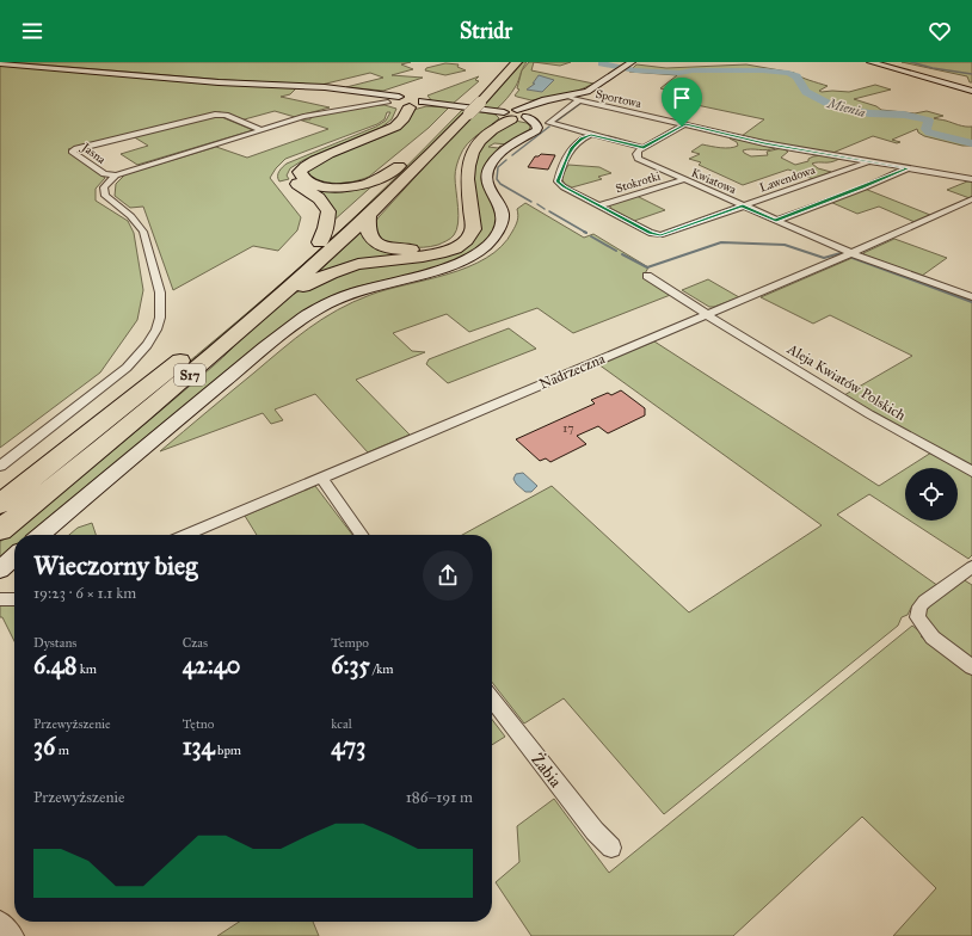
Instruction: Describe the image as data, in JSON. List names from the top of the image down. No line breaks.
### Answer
{"streets":{"highway":["S17"],"street":["Sportowa","Jasna","Lawendowa","Kwiatowa","Stokrotki","Nadrzeczna","Aleja Kwiatów Polskich","Żabia"]},"crossings":[["Sportowa","Lawendowa"],["Jasna","S17"],["Lawendowa","Kwiatowa"],["Lawendowa","Stokrotki"],["Kwiatowa","Stokrotki"],["Kwiatowa","Nadrzeczna"],["Nadrzeczna","Aleja Kwiatów Polskich"]],"water":["Mienia"],"house_numbers":["17"],"page":{"header":"Stridr","heading":["Wieczorny bieg","19:23 · 6 × 1.1 km"],"stats":[["Dystans","6.48 km"],["Czas","42:40"],["Tempo","6:35 /km"],["Przewyższenie","36 m"],["Tętno","134 bpm"],["kcal","473"]],"chart":["Przewyższenie","186–191 m"]}}
